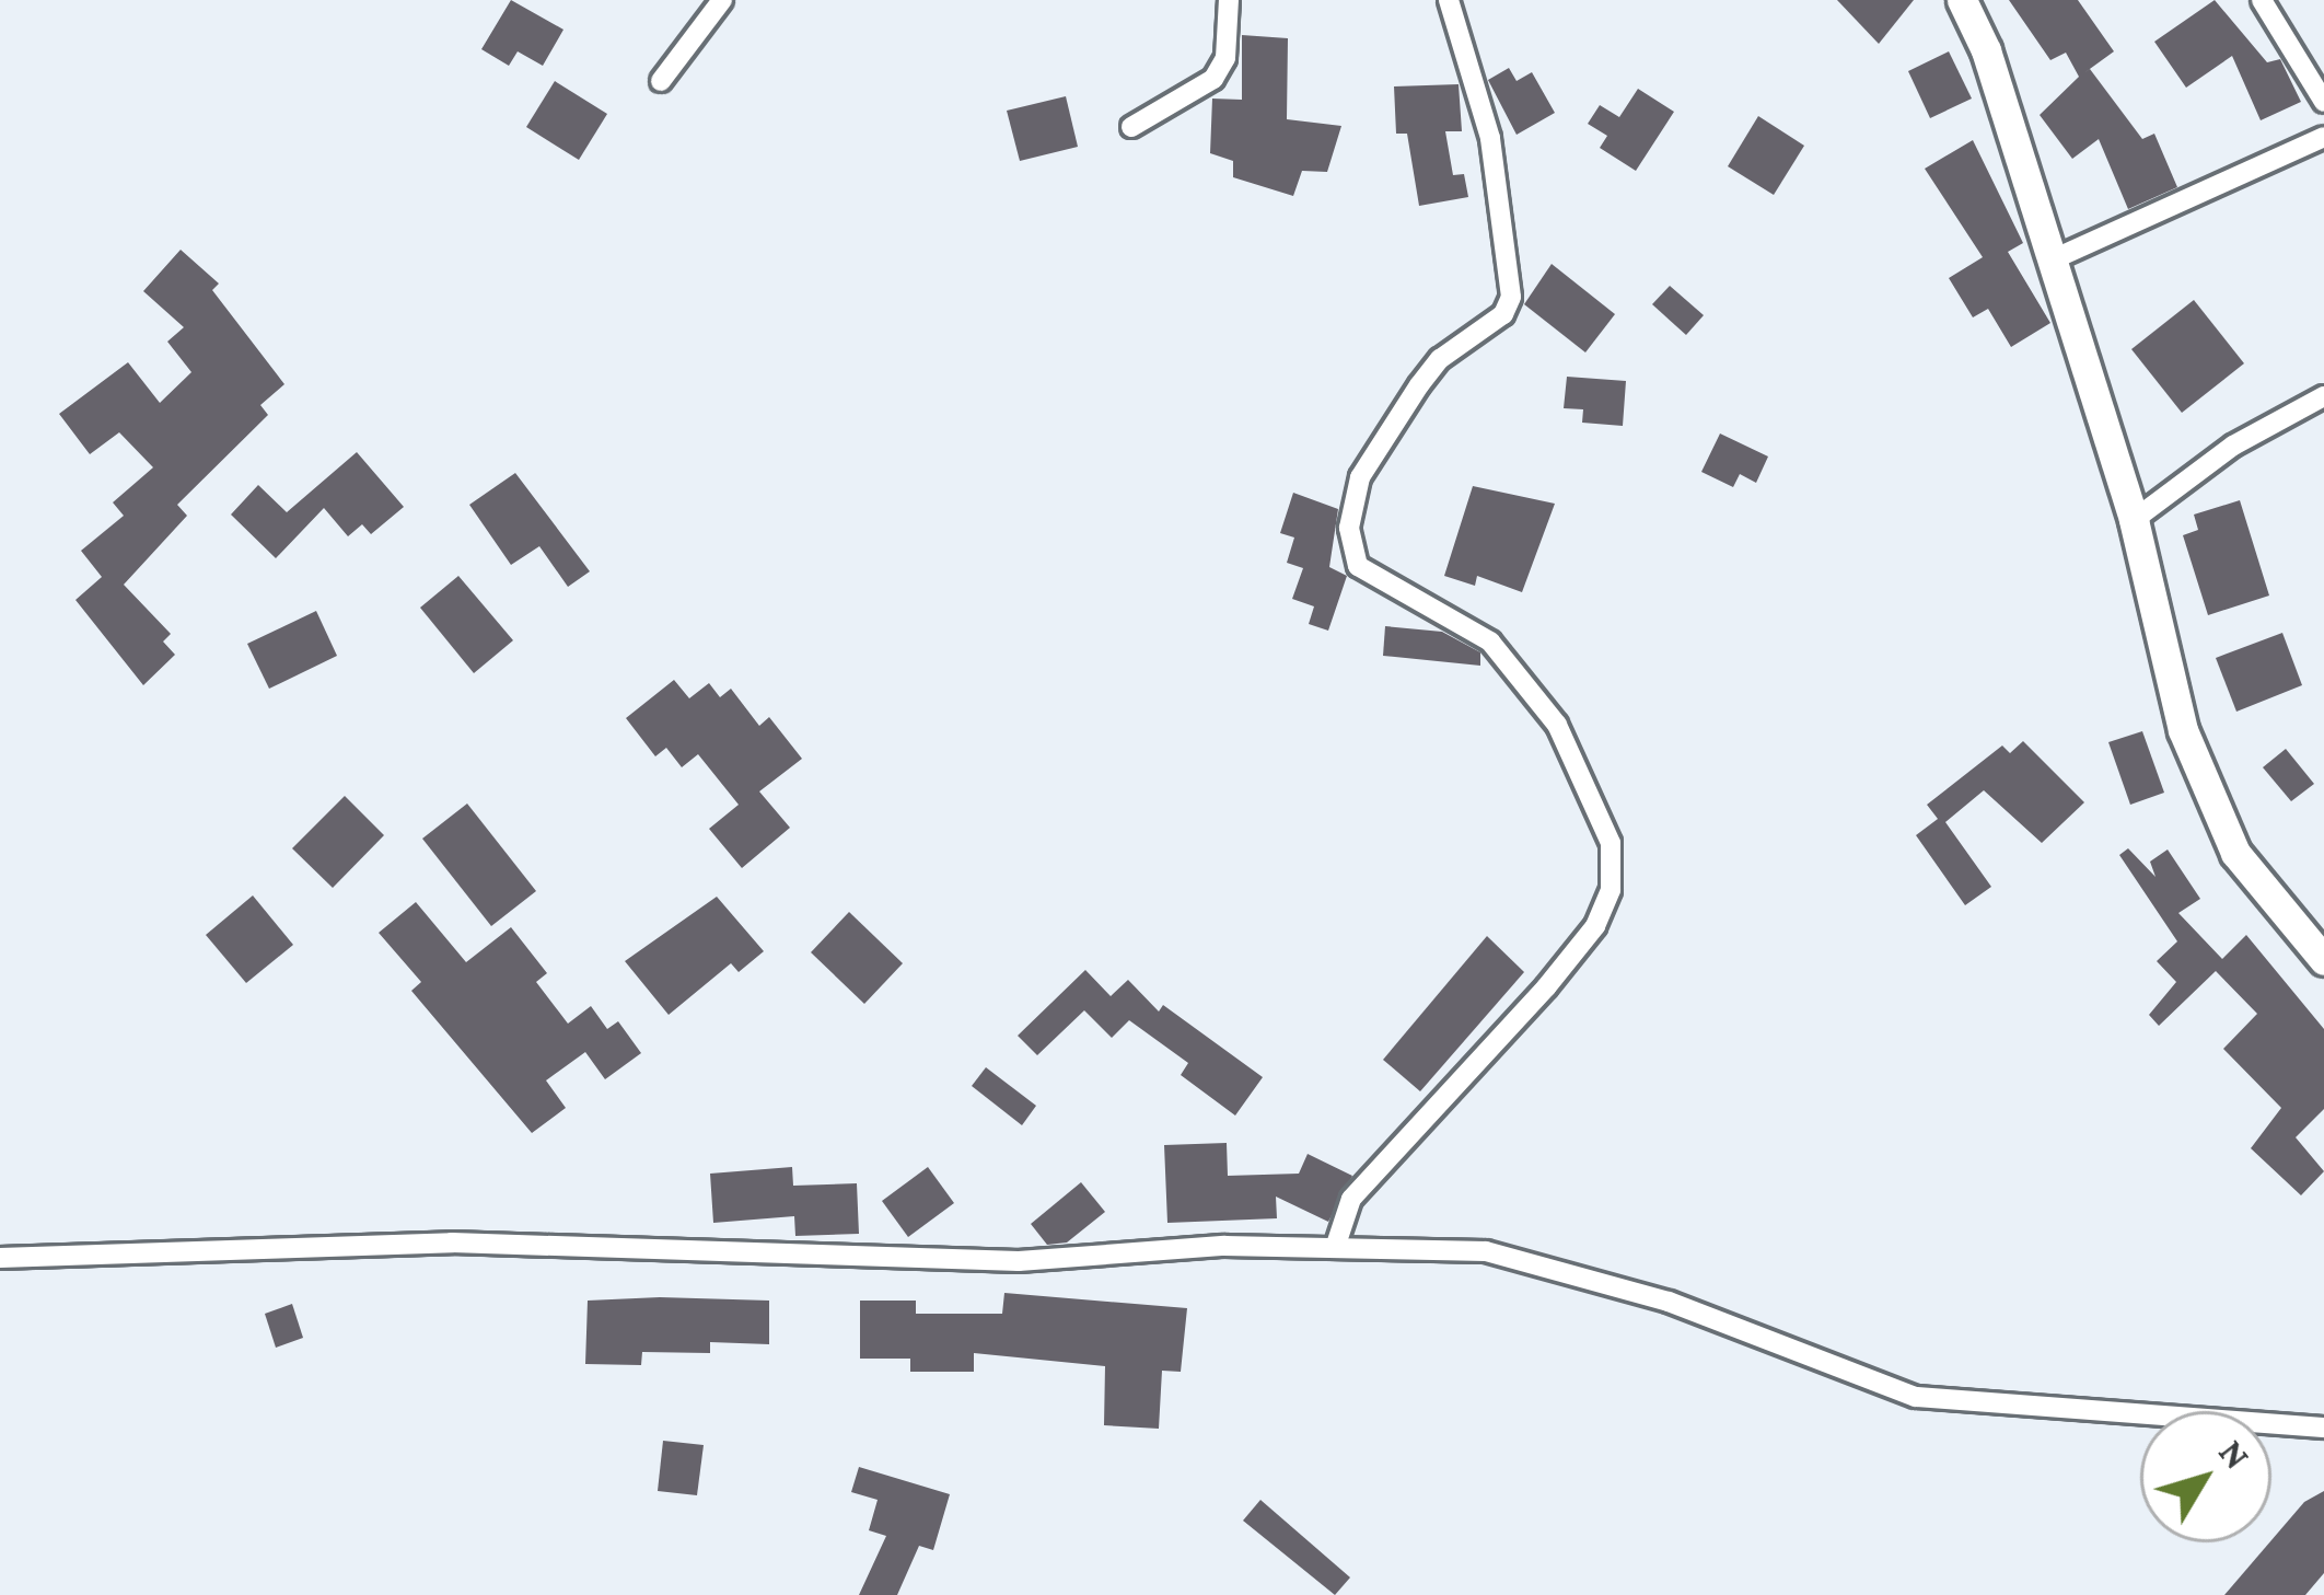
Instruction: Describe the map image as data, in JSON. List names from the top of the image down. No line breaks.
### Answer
{"north":"top right"}
